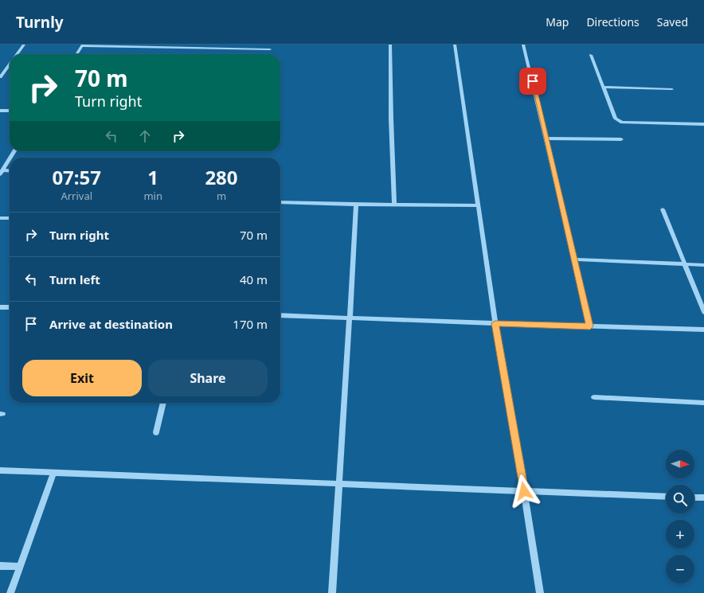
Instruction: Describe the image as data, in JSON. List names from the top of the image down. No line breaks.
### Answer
{"north":"right","page":{"header":"Turnly","nav":["Map","Directions","Saved"],"turn":["70 m","Turn right"],"eta":["07:57","Arrival","1","min","280","m"],"list":[{"name":"Turn right","value":"70 m"},{"name":"Turn left","value":"40 m"},{"name":"Arrive at destination","value":"170 m"}],"buttons":["Exit","Share"],"map_buttons":["+","−"]}}
